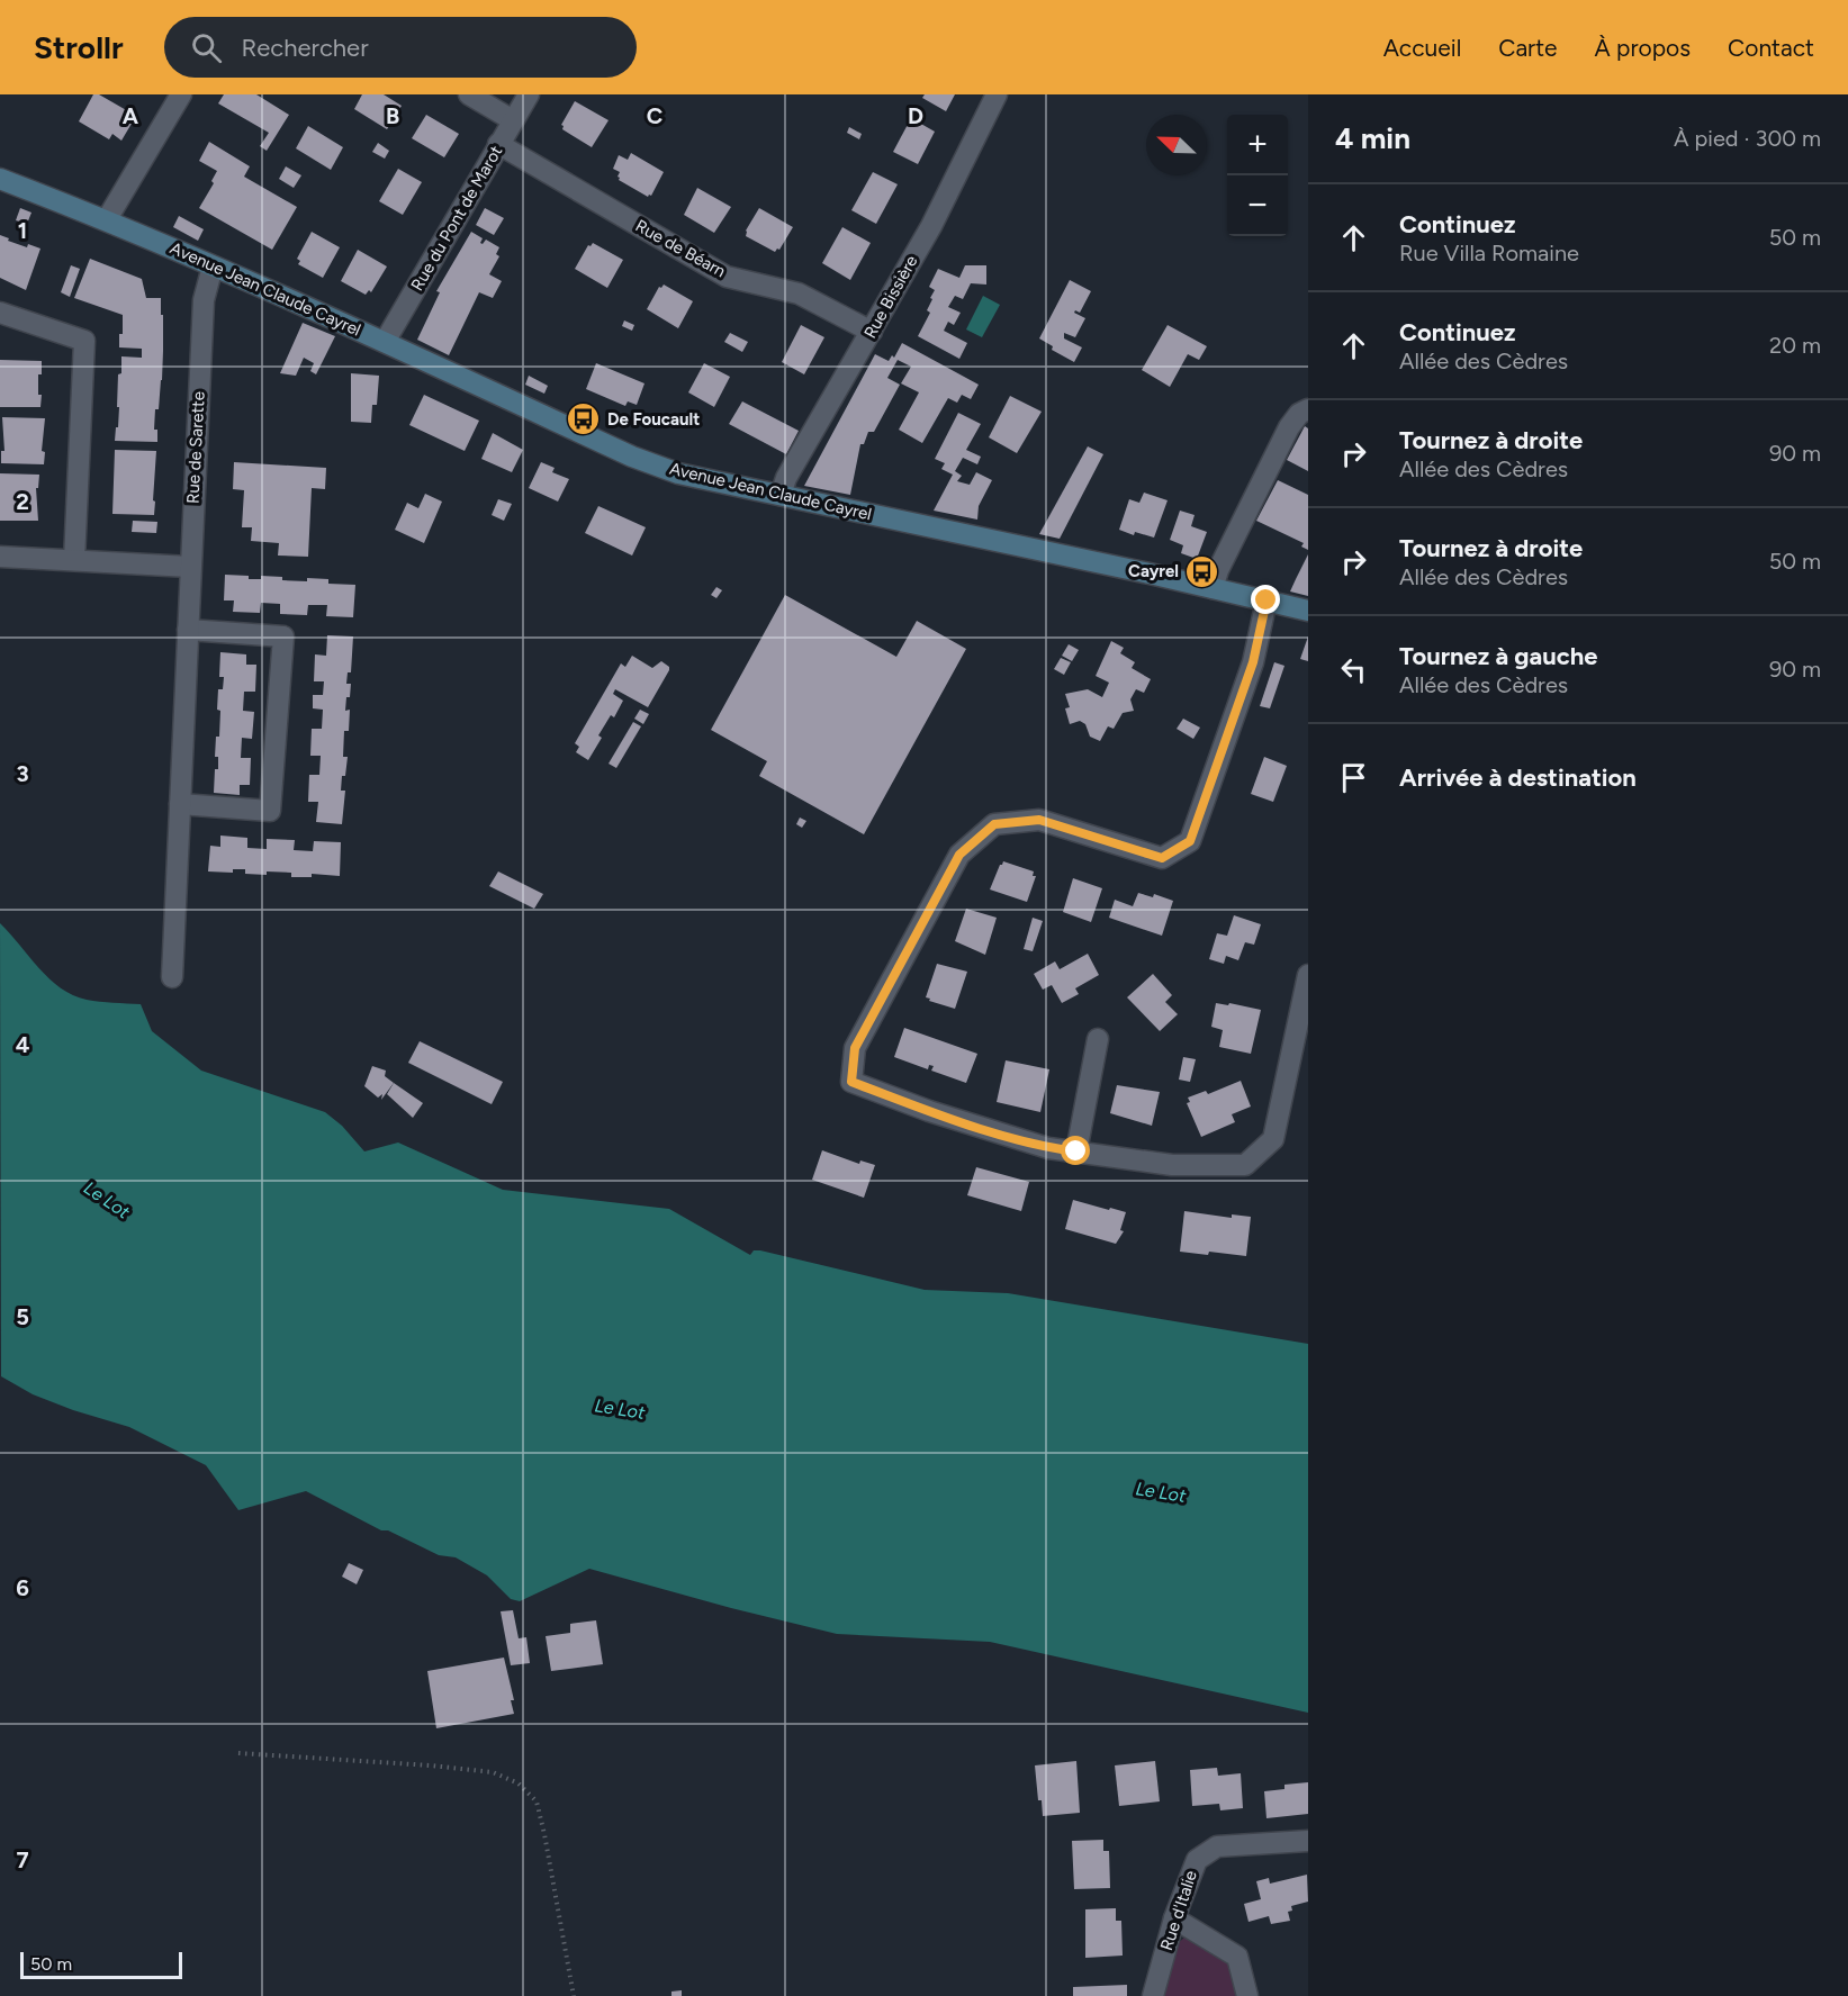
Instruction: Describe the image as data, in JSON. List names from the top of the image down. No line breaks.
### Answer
{"streets":{"main road":["Avenue Jean Claude Cayrel"],"street":["Rue du Pont de Marot","Rue de Béarn","Rue Bissière","Rue de Sarette","Rue d'Italie"]},"crossings":[["Rue du Pont de Marot","Rue de Béarn"],["Rue du Pont de Marot","Avenue Jean Claude Cayrel"],["Rue de Béarn","Rue Bissière"],["Avenue Jean Claude Cayrel","Rue Bissière"],["Avenue Jean Claude Cayrel","Rue de Sarette"]],"water":["Le Lot"],"places":{"bus stop":["De Foucault","Cayrel"]},"scale_bar":"50 m","north":"top left","page":{"header":"Strollr","search":"Rechercher","nav":["Accueil","Carte","À propos","Contact"],"heading":["4 min","À pied · 300 m"],"map_buttons":["+","−"],"list":[["Continuez","Rue Villa Romaine","50 m"],["Continuez","Allée des Cèdres","20 m"],["Tournez à droite","Allée des Cèdres","90 m"],["Tournez à droite","Allée des Cèdres","50 m"],["Tournez à gauche","Allée des Cèdres","90 m"],"Arrivée à destination"],"scale":"50 m"},"grid":{"columns":["A","B","C","D"],"rows":["1","2","3","4","5","6","7"]}}
